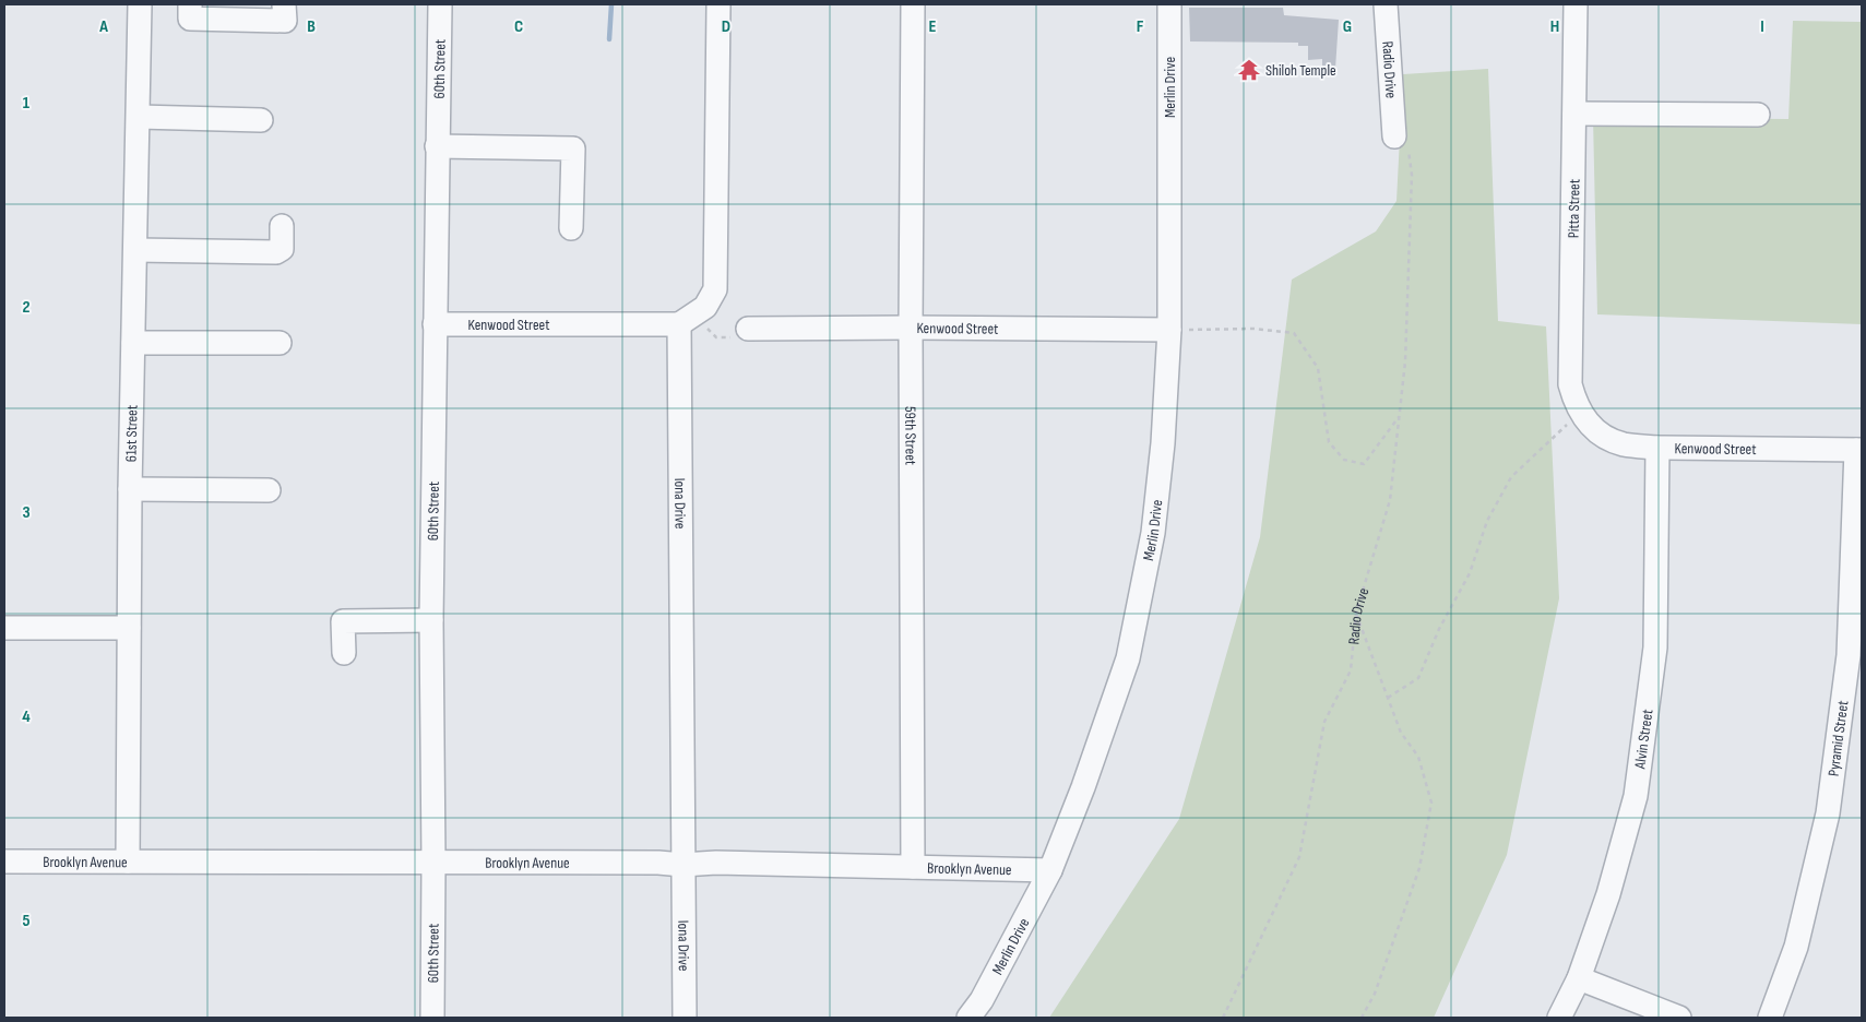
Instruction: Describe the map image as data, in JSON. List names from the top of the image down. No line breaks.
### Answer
{"streets":{"street":["60th Street","Radio Drive","Merlin Drive","Pitta Street","Kenwood Street","61st Street","59th Street","Iona Drive","Pyramid Street","Alvin Street","Brooklyn Avenue"]},"crossings":[["60th Street","Kenwood Street"],["60th Street","Brooklyn Avenue"],["Merlin Drive","Kenwood Street"],["Merlin Drive","Brooklyn Avenue"],["Pitta Street","Kenwood Street"],["Kenwood Street","59th Street"],["Kenwood Street","Iona Drive"],["Kenwood Street","Pyramid Street"],["Kenwood Street","Alvin Street"],["61st Street","Brooklyn Avenue"],["59th Street","Brooklyn Avenue"],["Iona Drive","Brooklyn Avenue"]],"places":{"temple":["Shiloh Temple"]},"grid":{"columns":["A","B","C","D","E","F","G","H","I"],"rows":["1","2","3","4","5"]}}
